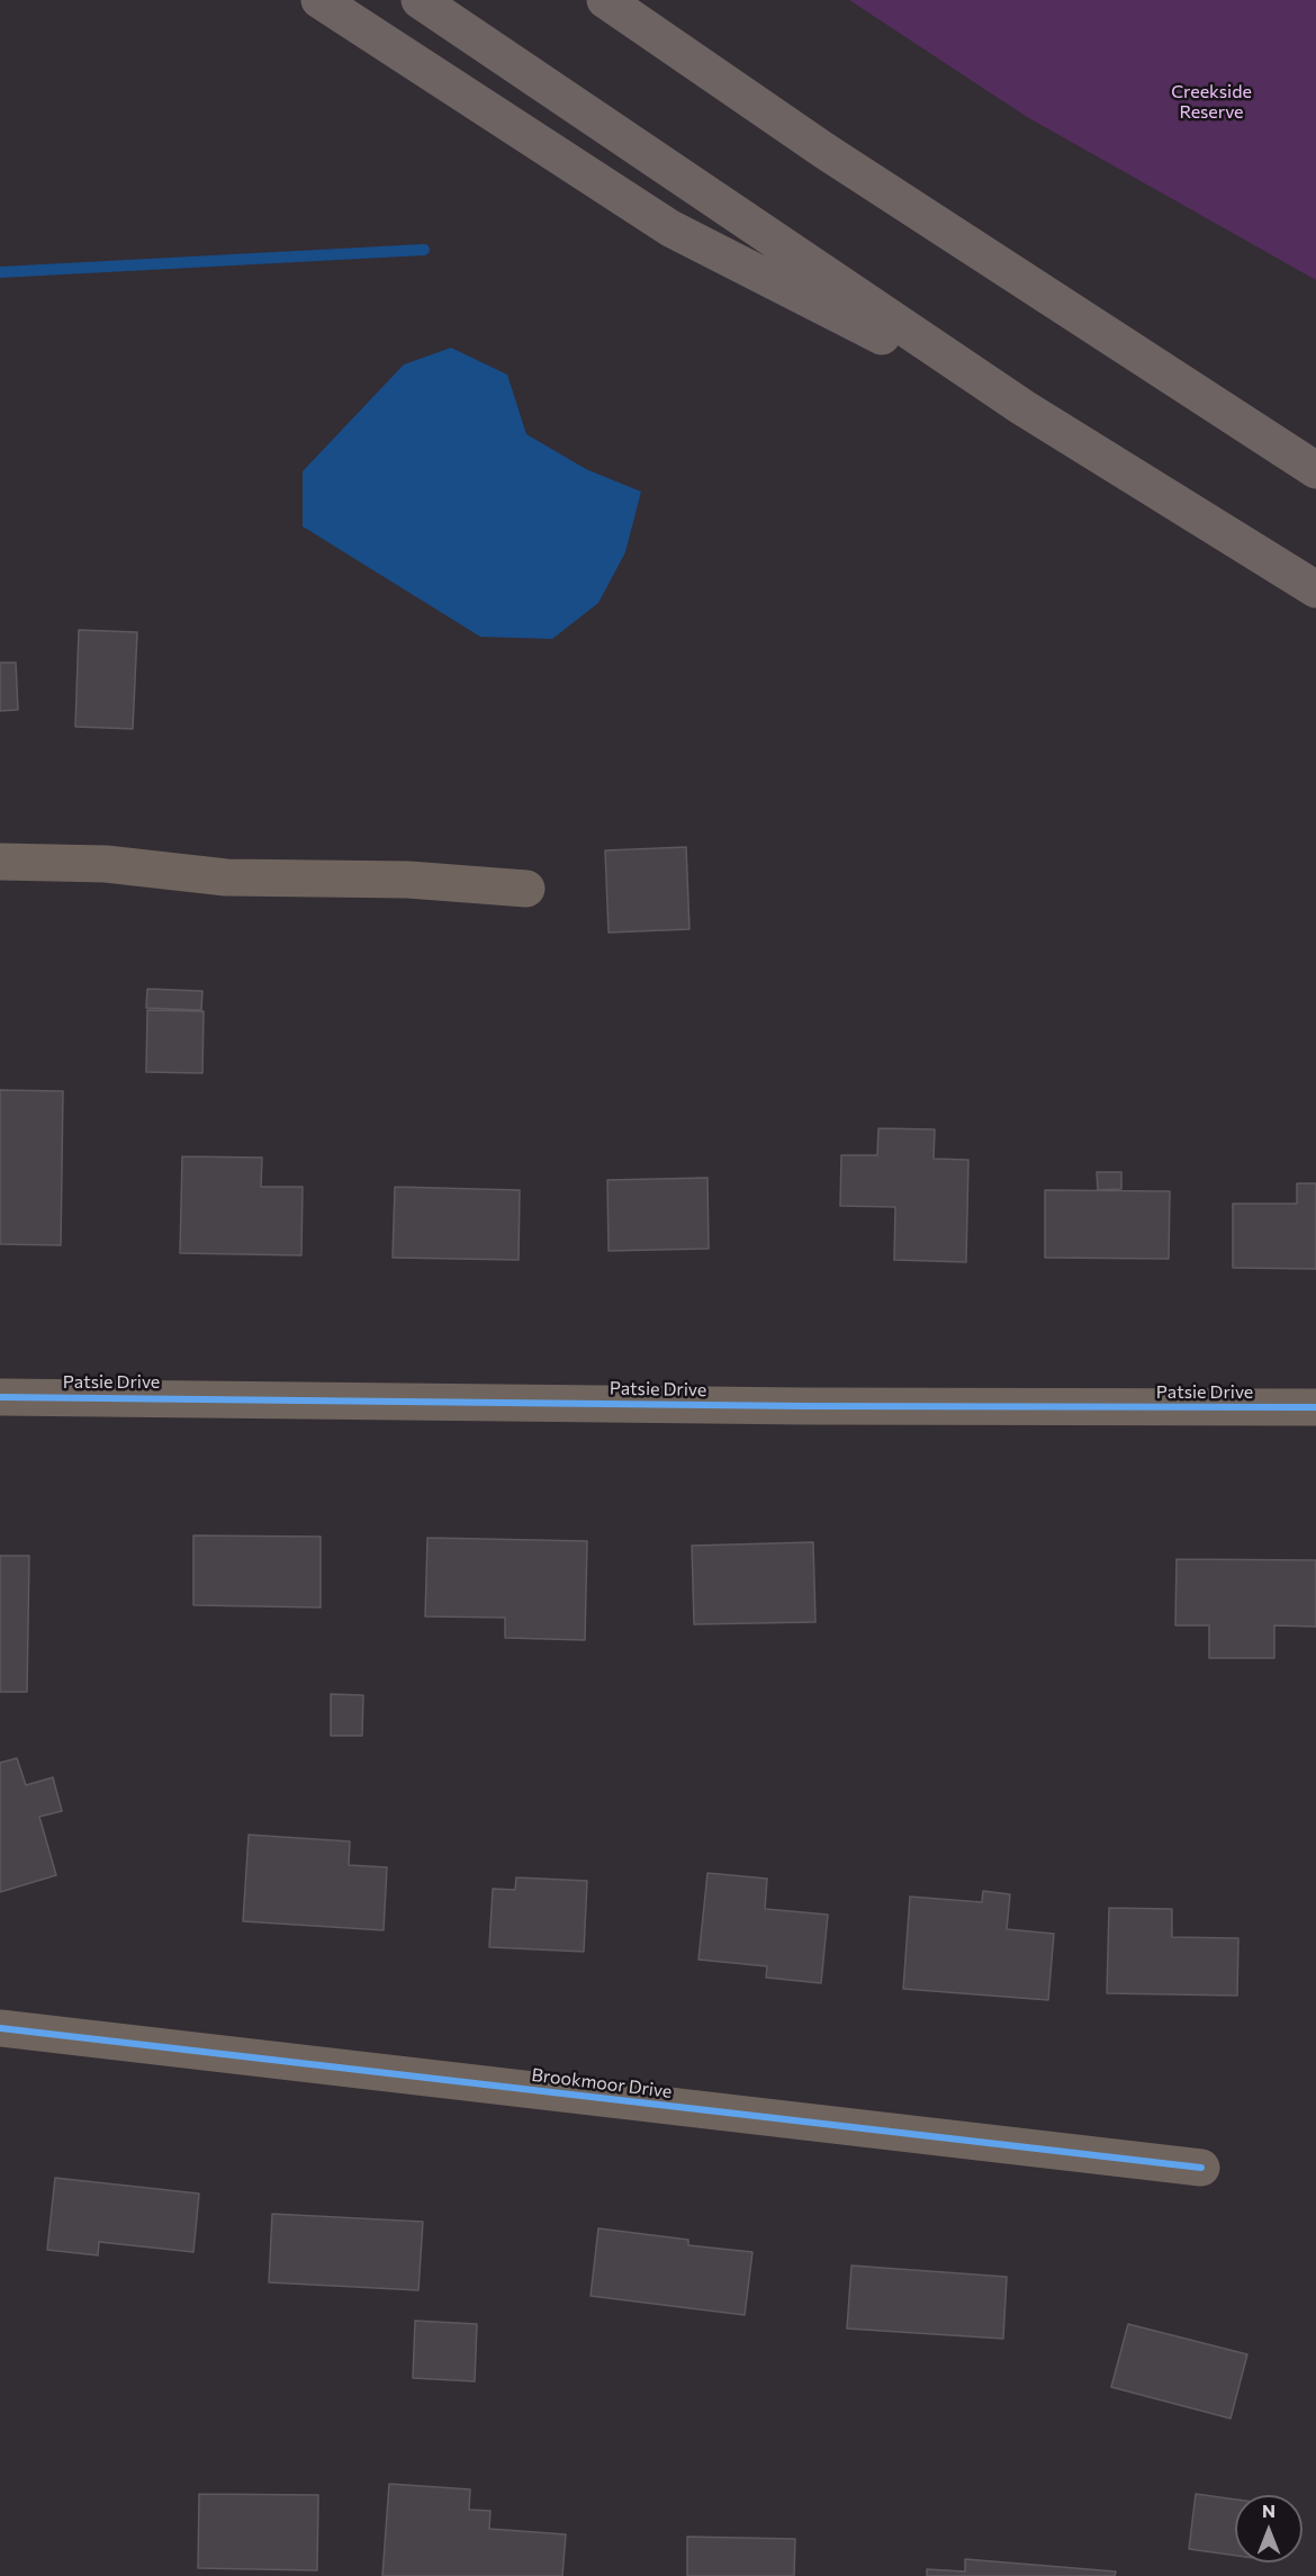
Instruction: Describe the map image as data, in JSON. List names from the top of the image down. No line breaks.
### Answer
{"streets":{"street":["Patsie Drive","Brookmoor Drive"]},"parks":["Creekside Reserve"],"north":"top"}
